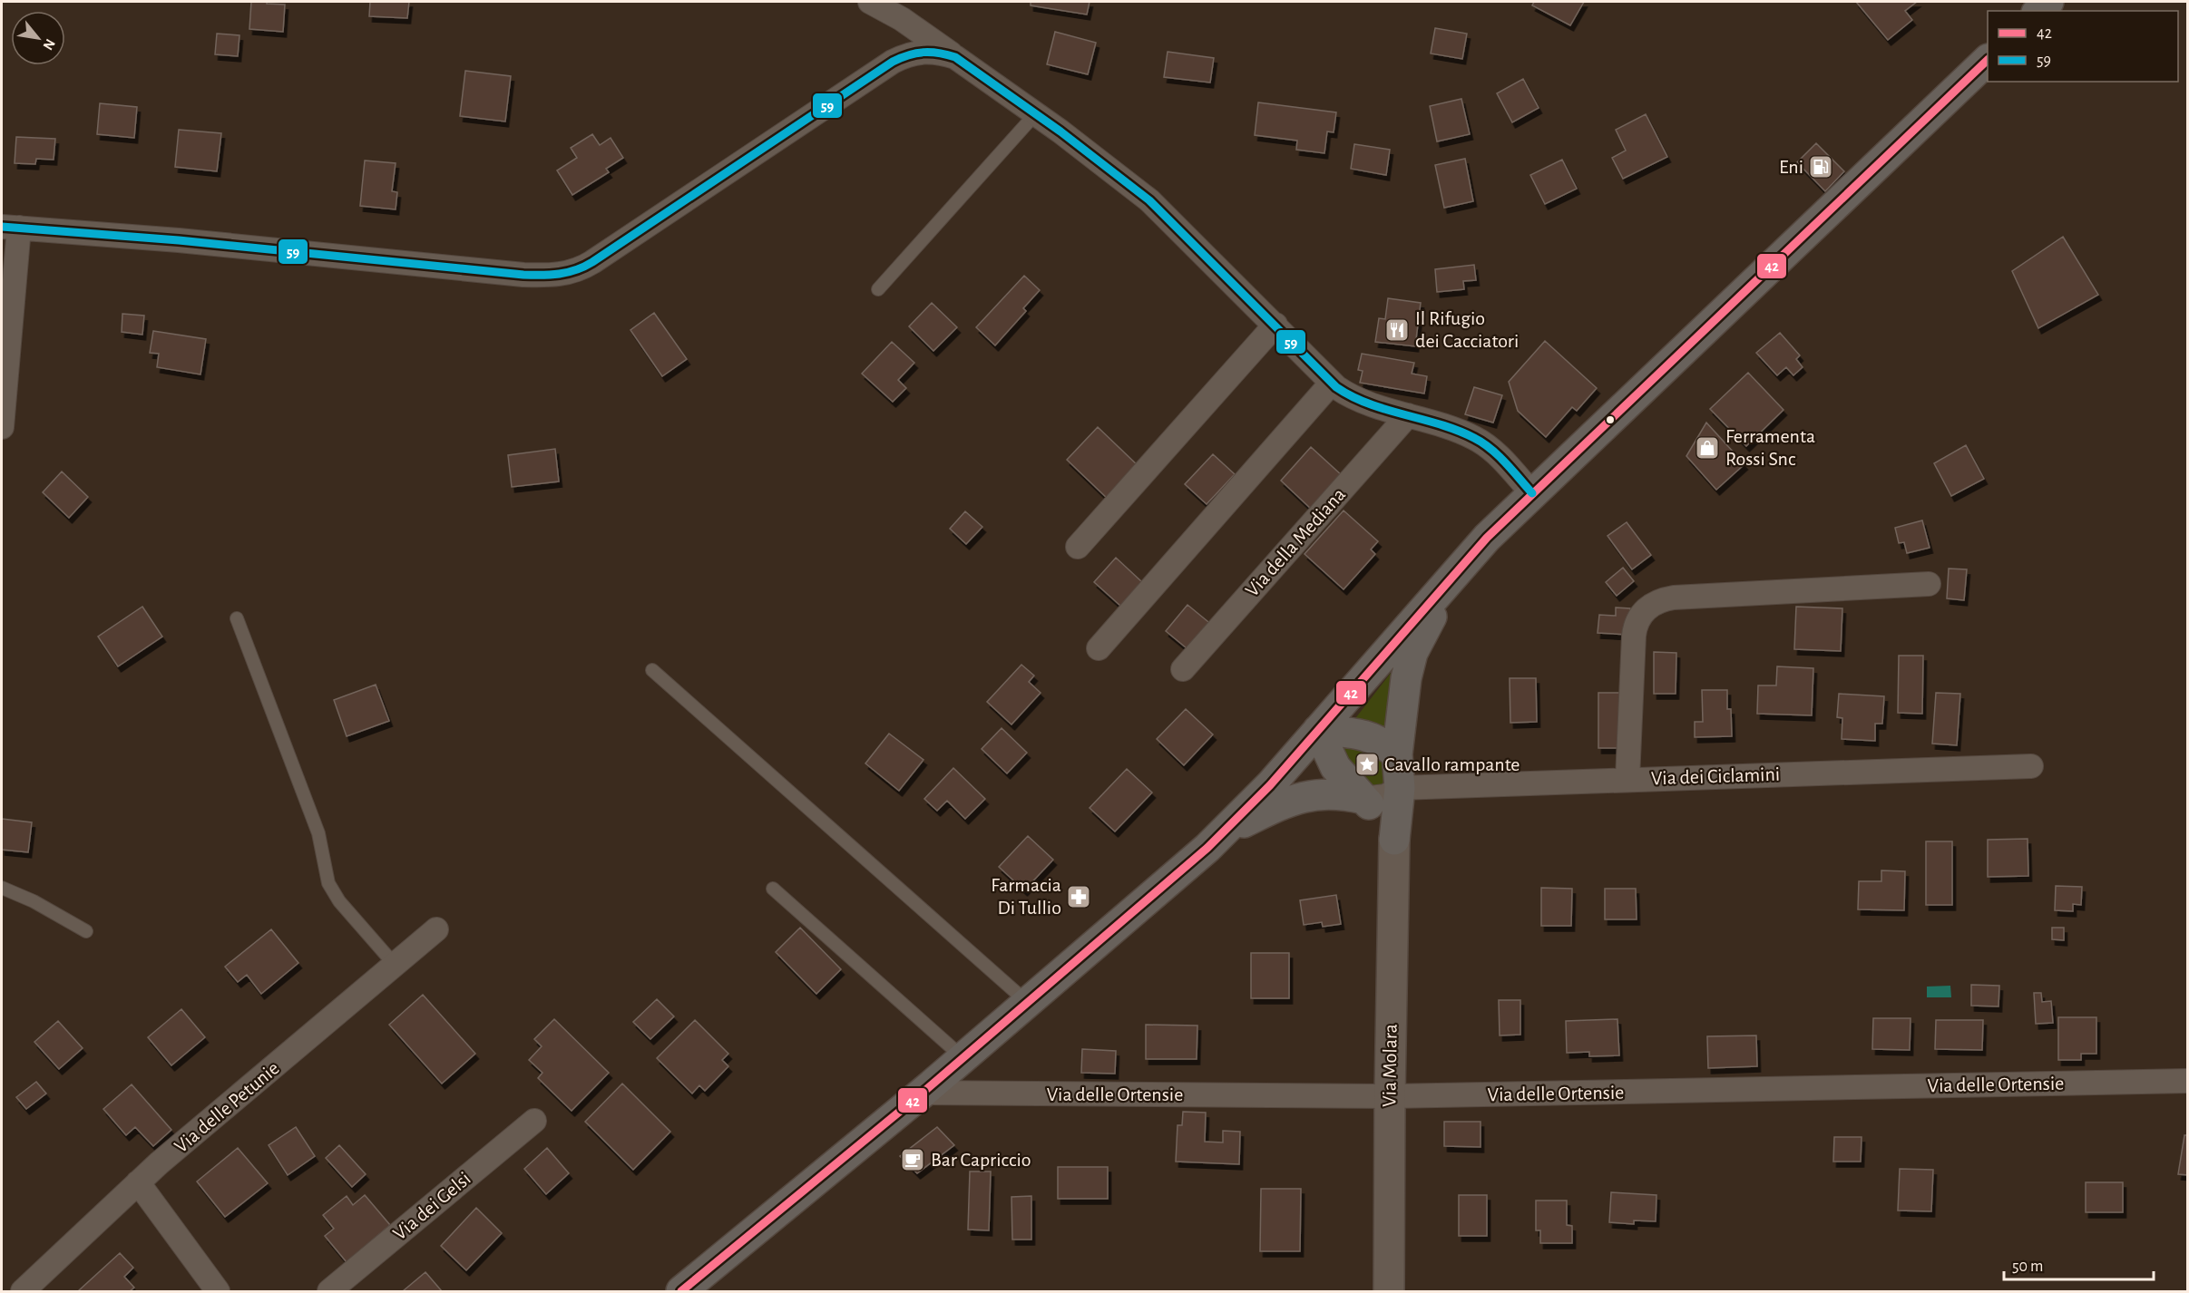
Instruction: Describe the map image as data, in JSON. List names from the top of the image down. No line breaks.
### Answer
{"streets":{"street":["Via della Mediana","Via dei Ciclamini","Via Molara","Via delle Ortensie","Via delle Petunie","Via dei Gelsi"]},"crossings":[["Via Molara","Via delle Ortensie"]],"places":{"fuel station":["Eni"],"restaurant":["Il Rifugio dei Cacciatori"],"shop":["Ferramenta Rossi Snc"],"place":["Cavallo rampante"],"pharmacy":["Farmacia Di Tullio"],"cafe":["Bar Capriccio"]},"lines":["transit line 59","transit line 42"],"legend":["42","59"],"scale_bar":"50 m","north":"bottom right"}
